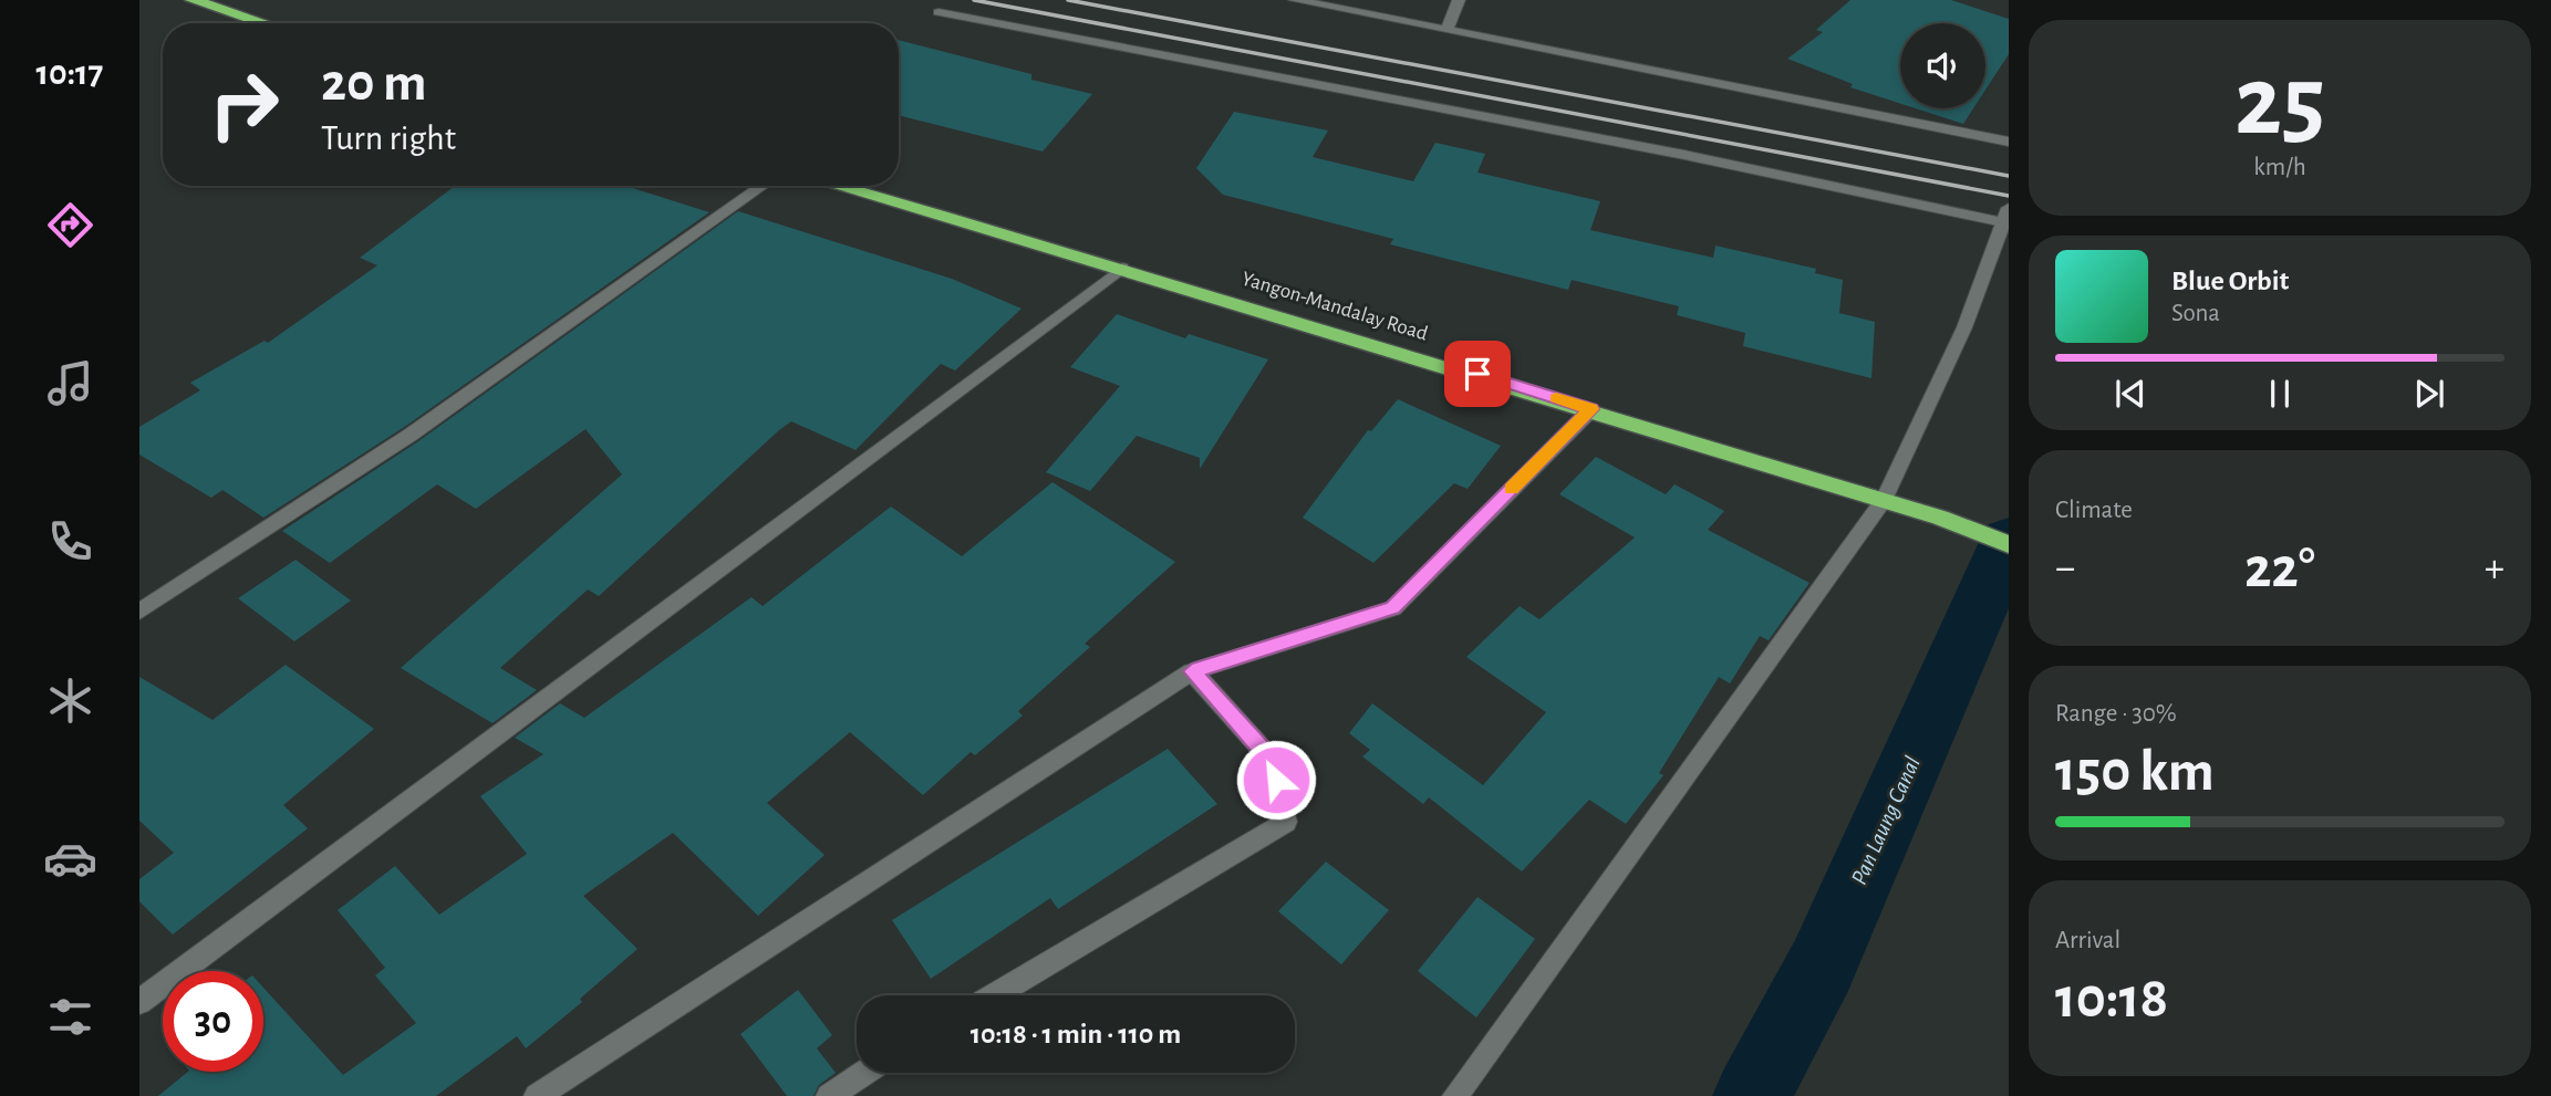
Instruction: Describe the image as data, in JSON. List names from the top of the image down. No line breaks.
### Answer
{"streets":{"highway":["Yangon-Mandalay Road"]},"water":["Pan Laung Canal"],"page":{"tabs":"10:17","tile":[["25","km/h"],"Climate",["Range · 30%","150 km"],["Arrival","10:18"]],"turn":["20 m","Turn right"],"song":["Blue Orbit","Sona"],"heat":["−","22°","+"],"limit":"30","trip":"10:18 · 1 min · 110 m"}}
